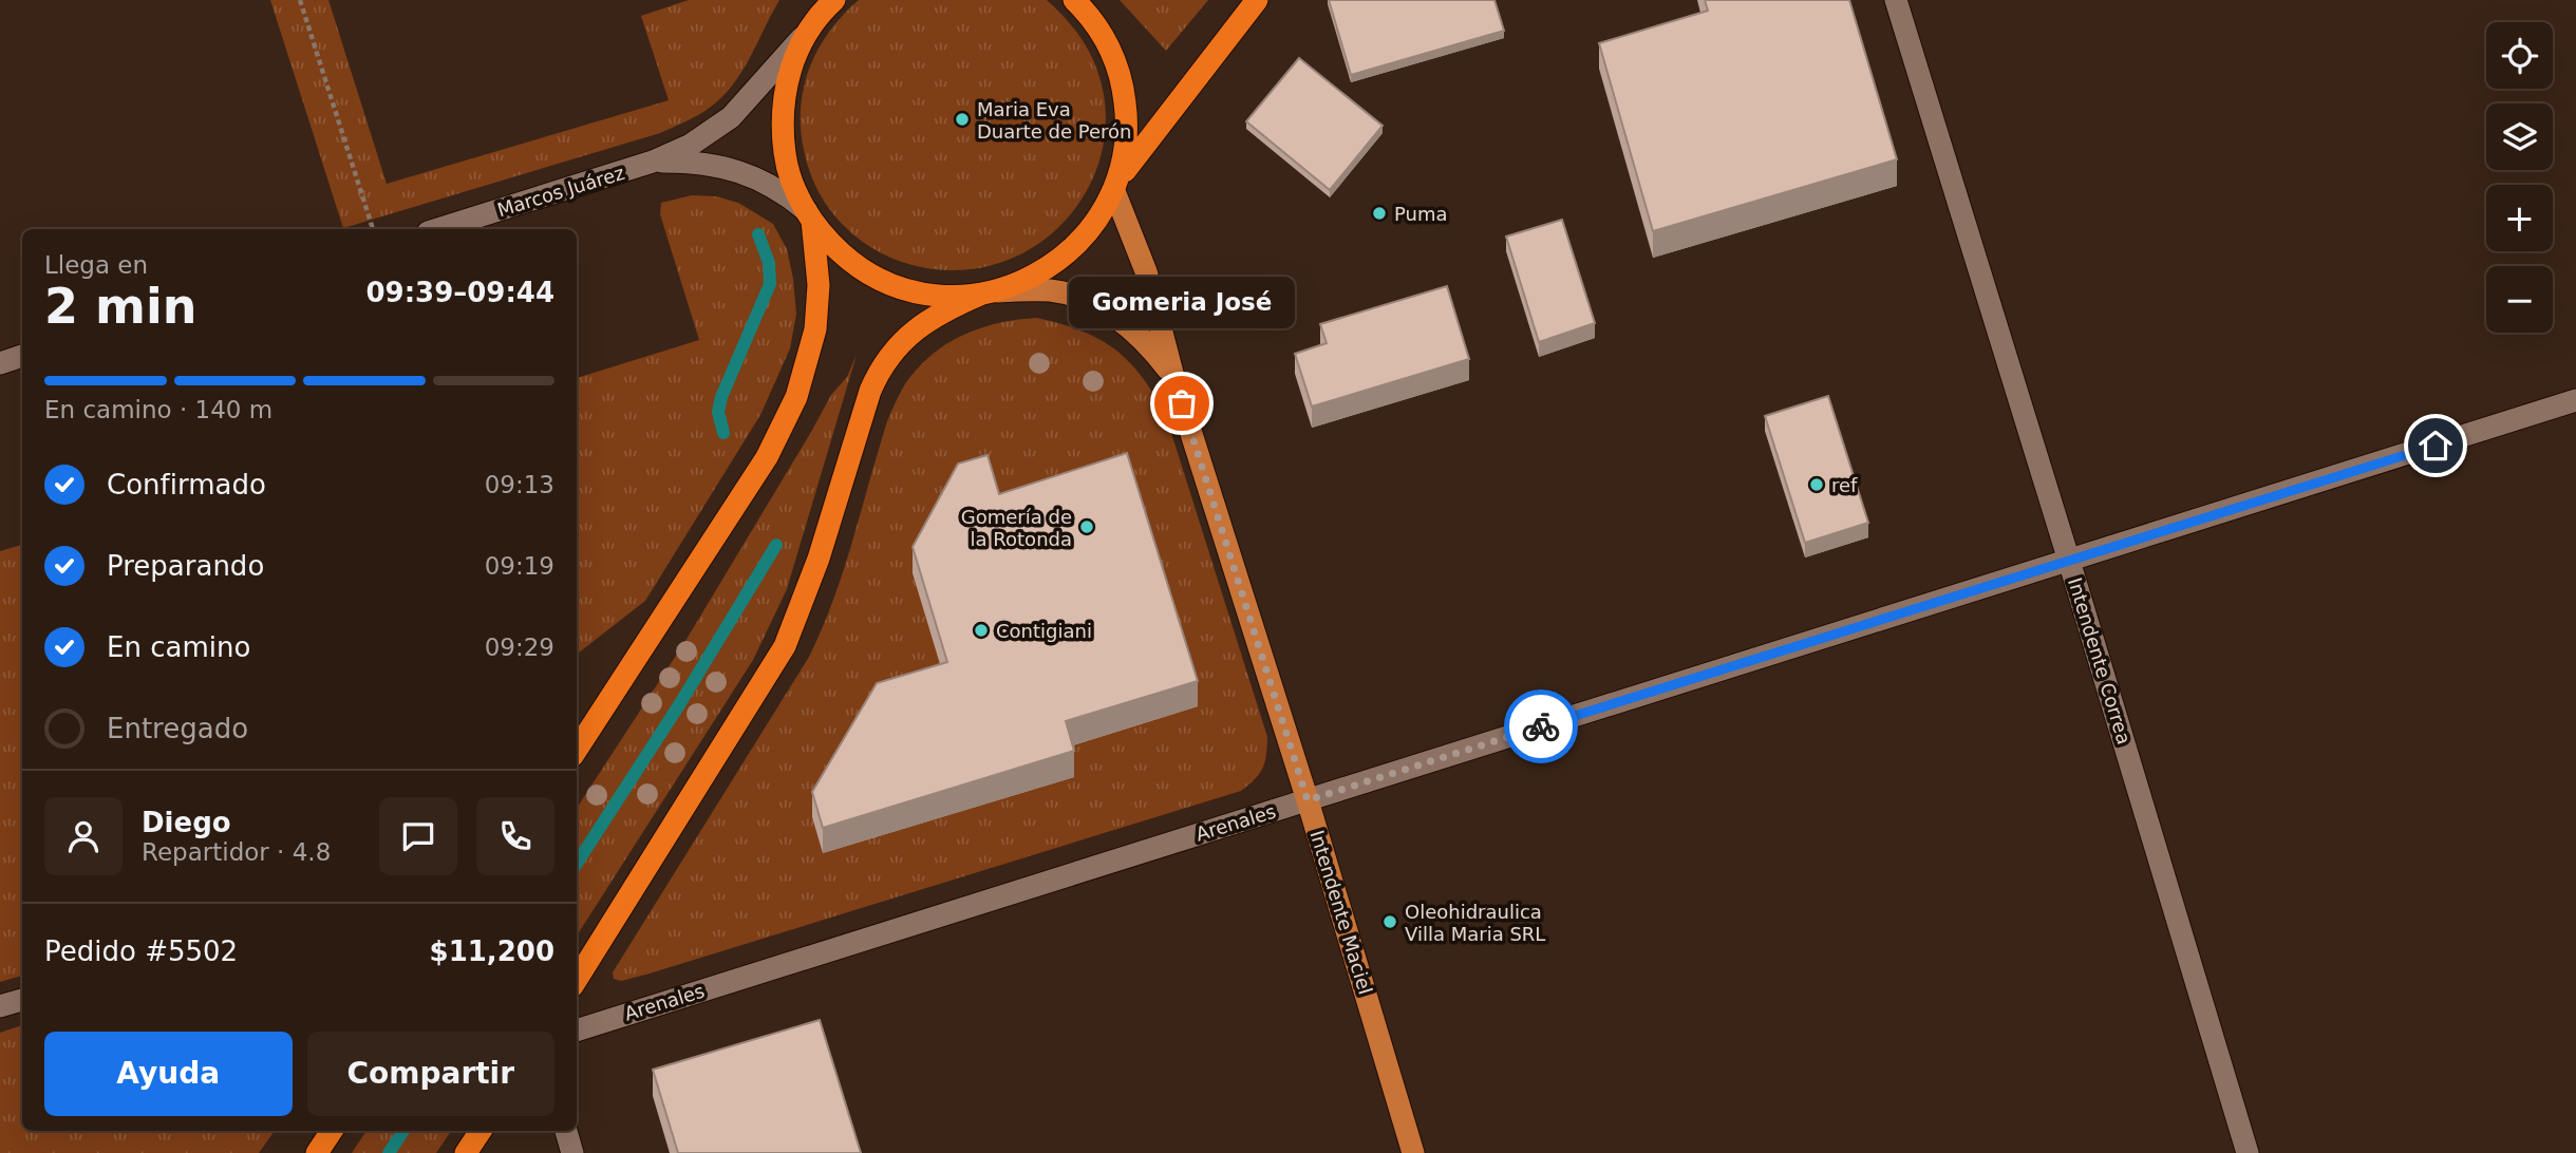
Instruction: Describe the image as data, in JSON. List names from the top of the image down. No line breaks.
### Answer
{"streets":{"main road":["Intendente Maciel"],"street":["Marcos Juárez","Intendente Correa","Arenales"]},"crossings":[["Intendente Correa","Arenales"],["Arenales","Intendente Maciel"]],"places":["Maria Eva Duarte de Perón","Puma","Gomeria José","ref","Gomería de la Rotonda","Contigiani","Oleohidraulica Villa Maria SRL"],"page":{"map_buttons":["+","−"],"heading":["2 min","Llega en","09:39–09:44"],"panel":["Diego","Repartidor · 4.8","Pedido #5502","$11,200"],"bubble":"Gomeria José","bar":"En camino · 140 m","list":[["Confirmado","09:13"],["Preparando","09:19"],["En camino","09:29"],"Entregado"],"buttons":["Ayuda","Compartir"]}}
